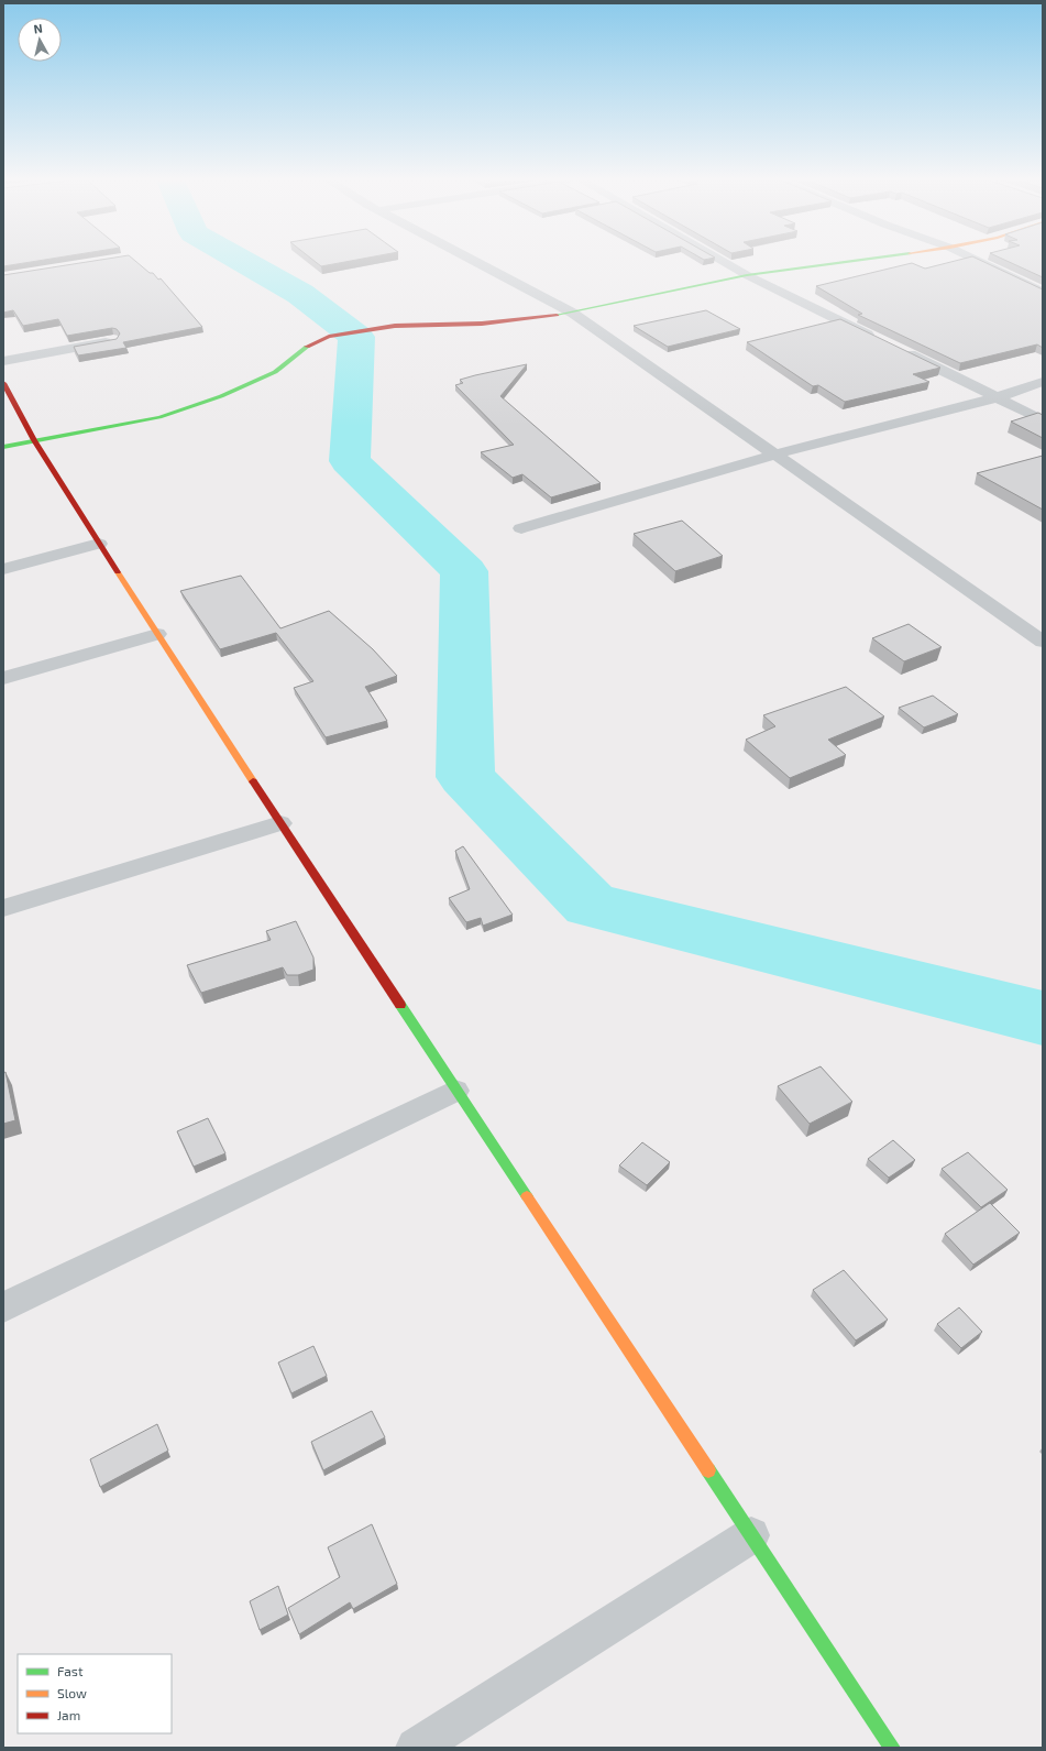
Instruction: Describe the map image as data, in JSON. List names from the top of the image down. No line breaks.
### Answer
{"legend":["Fast","Slow","Jam"],"north":"top"}
